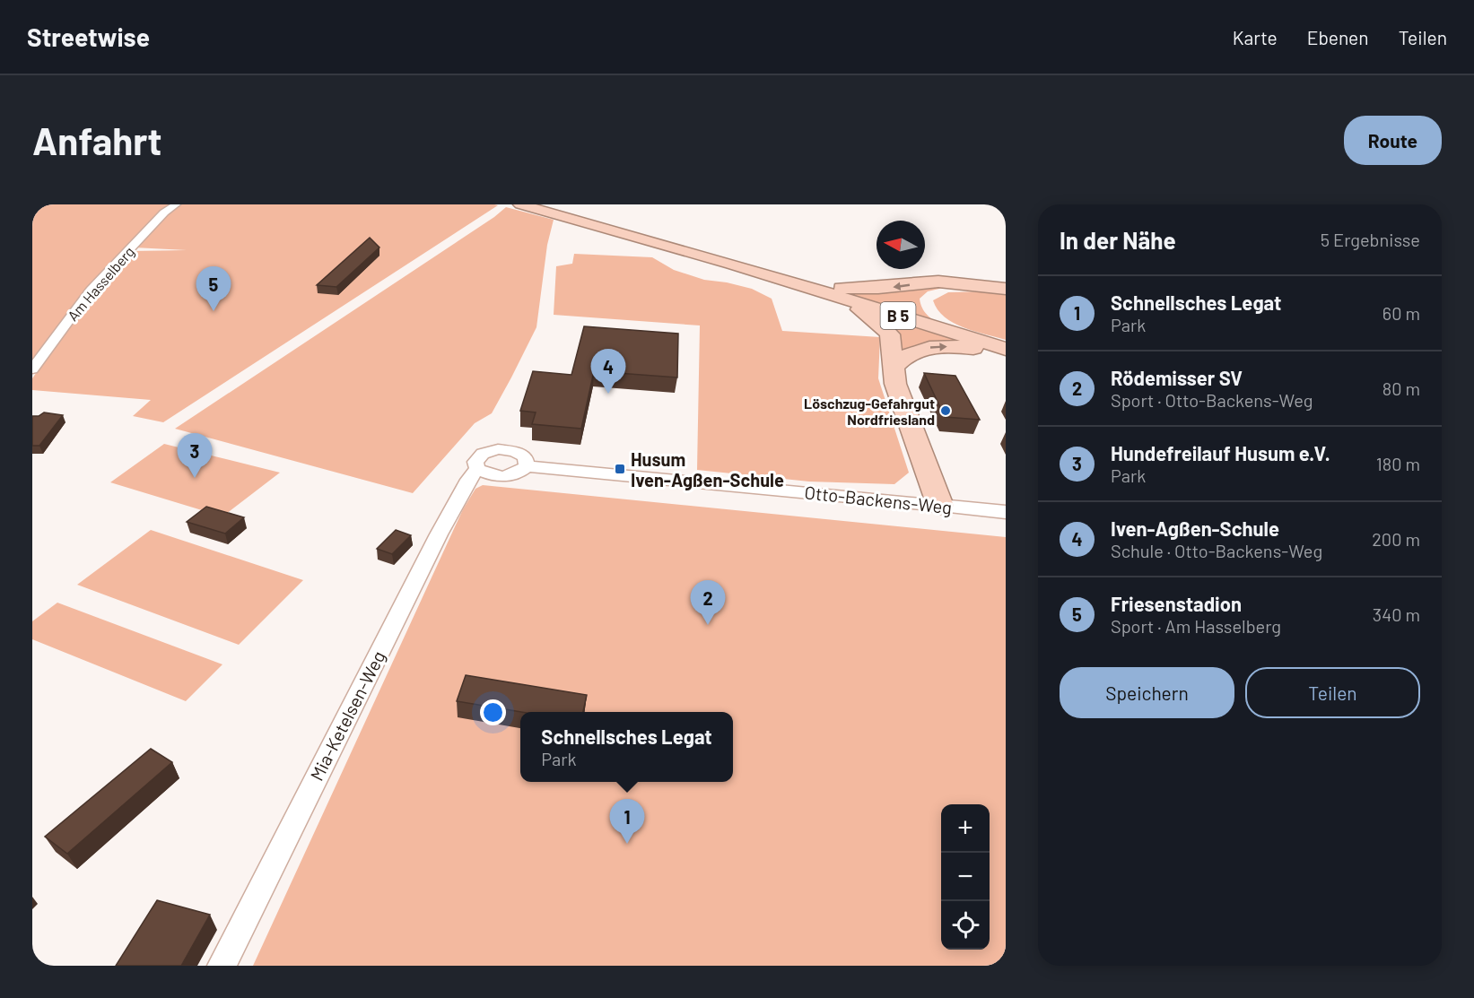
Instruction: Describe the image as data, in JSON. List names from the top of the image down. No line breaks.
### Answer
{"streets":{"highway":["B 5"],"street":["Am Hasselberg","Otto-Backens-Weg","Mia-Ketelsen-Weg"]},"crossings":[["Otto-Backens-Weg","Mia-Ketelsen-Weg"]],"places":{"other":["Löschzug-Gefahrgut Nordfriesland"],"transit":["Husum Iven-Agßen-Schule"]},"north":"left","page":{"header":"Streetwise","nav":["Karte","Ebenen","Teilen"],"buttons":["Route",["Speichern","Teilen"]],"title":"Anfahrt","heading":["In der Nähe","5 Ergebnisse"],"pins":["5","4","3","2","1"],"list":[{"mark":"1","name":"Schnellsches Legat","note":"Park","value":"60 m"},{"mark":"2","name":"Rödemisser SV","note":"Sport · Otto-Backens-Weg","value":"80 m"},{"mark":"3","name":"Hundefreilauf Husum e.V.","note":"Park","value":"180 m"},{"mark":"4","name":"Iven-Agßen-Schule","note":"Schule · Otto-Backens-Weg","value":"200 m"},{"mark":"5","name":"Friesenstadion","note":"Sport · Am Hasselberg","value":"340 m"}],"popup":["Schnellsches Legat","Park"],"map_buttons":["+","−"]}}
